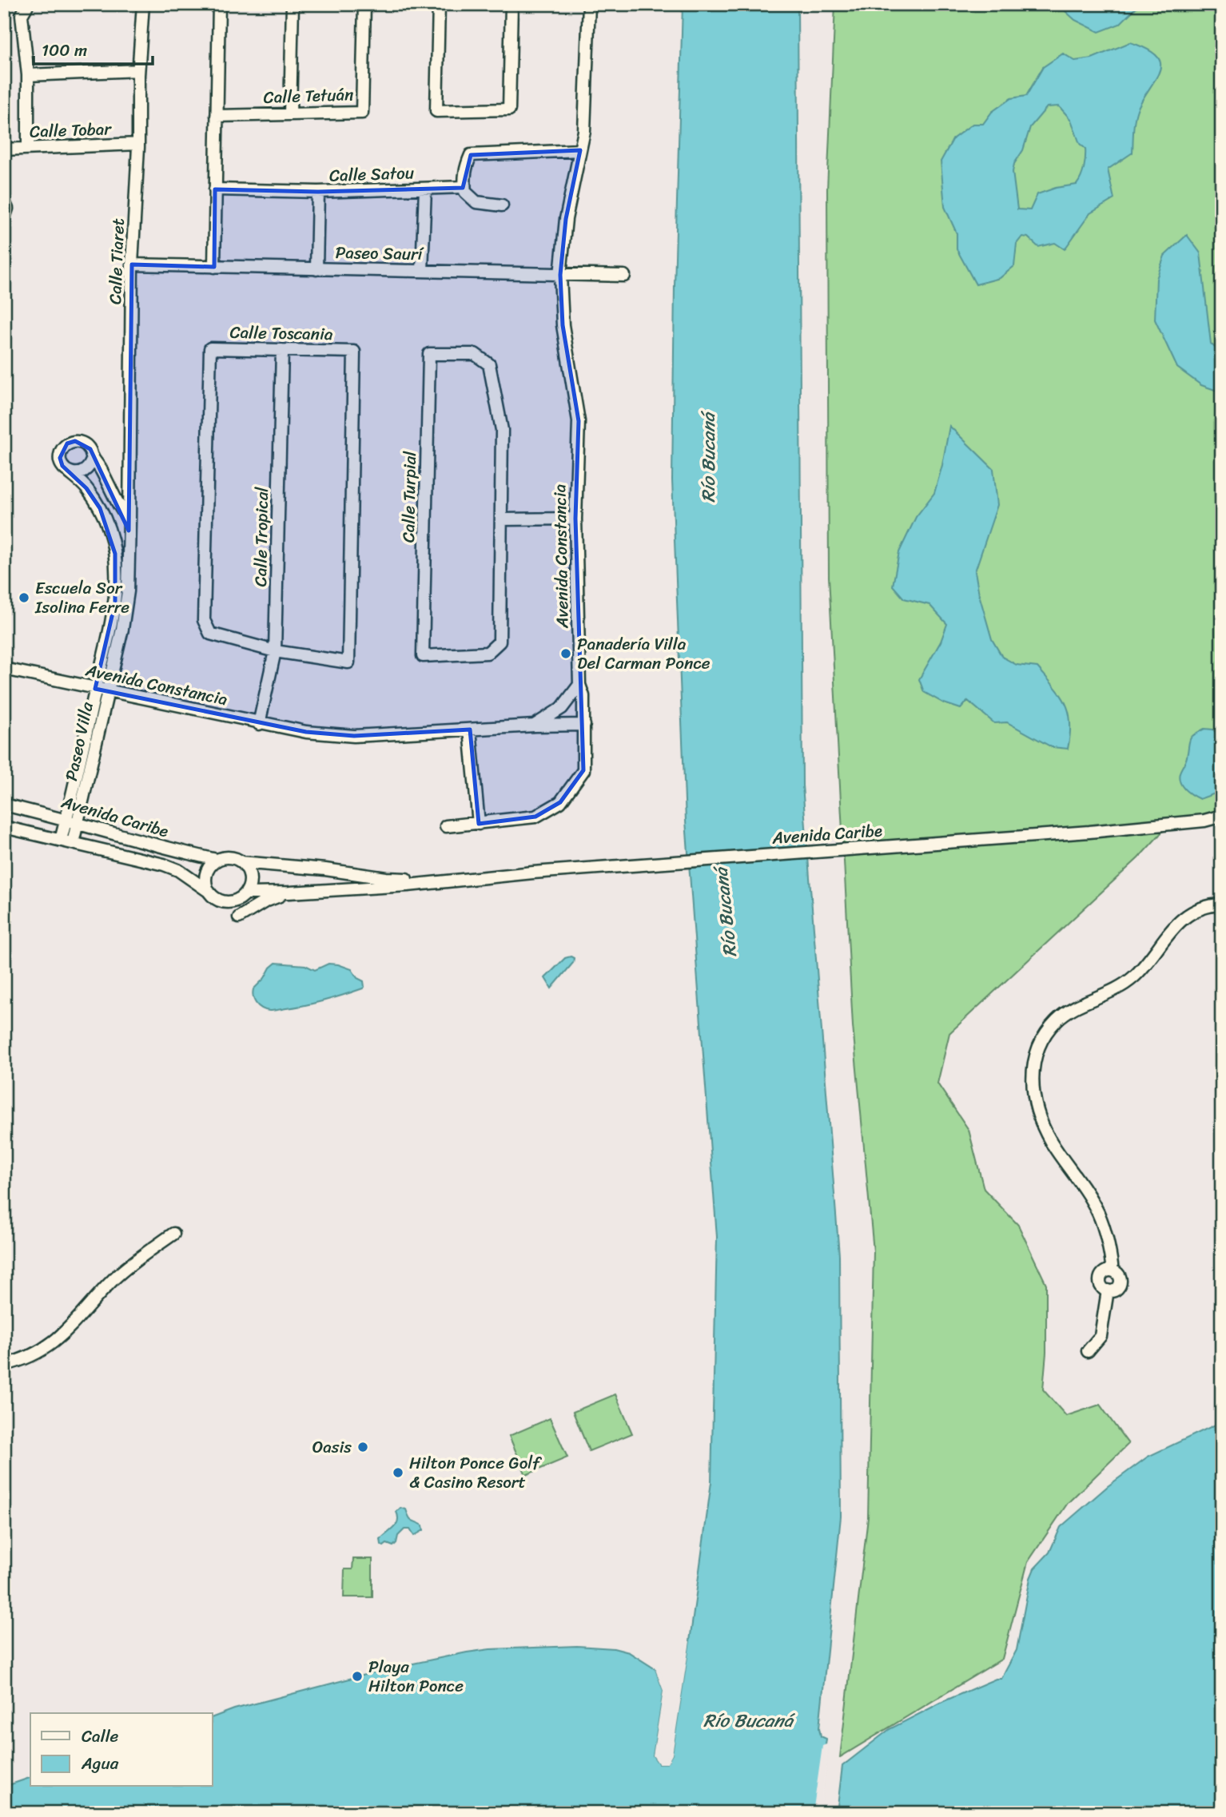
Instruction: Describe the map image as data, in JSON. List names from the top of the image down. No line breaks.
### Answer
{"streets":{"street":["Calle Tetuán","Calle Tobar","Calle Satou","Paseo Saurí","Calle Tiaret","Calle Toscania","Calle Turpial","Calle Tropical","Avenida Constancia","Paseo Villa","Avenida Caribe"]},"crossings":[["Calle Tobar","Calle Tiaret"],["Paseo Saurí","Calle Tiaret"],["Paseo Saurí","Avenida Constancia"],["Calle Tiaret","Paseo Villa"],["Calle Toscania","Calle Tropical"],["Calle Tropical","Avenida Constancia"],["Avenida Constancia","Paseo Villa"],["Paseo Villa","Avenida Caribe"]],"water":["Río Bucaná"],"places":["Escuela Sor Isolina Ferre","Panadería Villa Del Carman Ponce","Oasis","Hilton Ponce Golf & Casino Resort","Playa Hilton Ponce"],"legend":["Calle","Agua"],"scale_bar":"100 m"}
